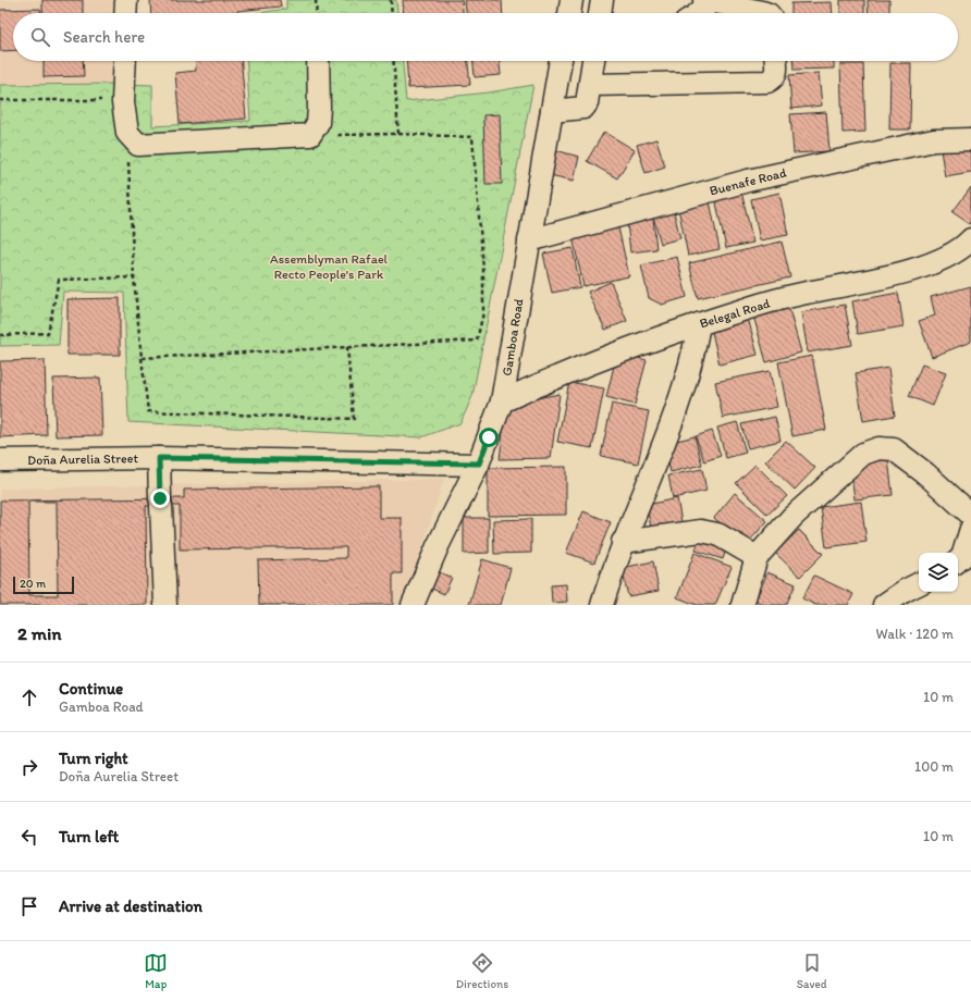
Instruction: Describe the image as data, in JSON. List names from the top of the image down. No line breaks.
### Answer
{"streets":{"street":["Buenafe Road","Belegal Road","Gamboa Road","Doña Aurelia Street"]},"crossings":[["Buenafe Road","Gamboa Road"],["Belegal Road","Gamboa Road"],["Gamboa Road","Doña Aurelia Street"]],"parks":["Assemblyman Rafael Recto People's Park"],"scale_bar":"20 m","page":{"search":"Search here","scale":"20 m","heading":["2 min","Walk · 120 m"],"list":[["Continue","Gamboa Road","10 m"],["Turn right","Doña Aurelia Street","100 m"],["Turn left","10 m"],"Arrive at destination"],"nav":["Map","Directions","Saved"]}}
